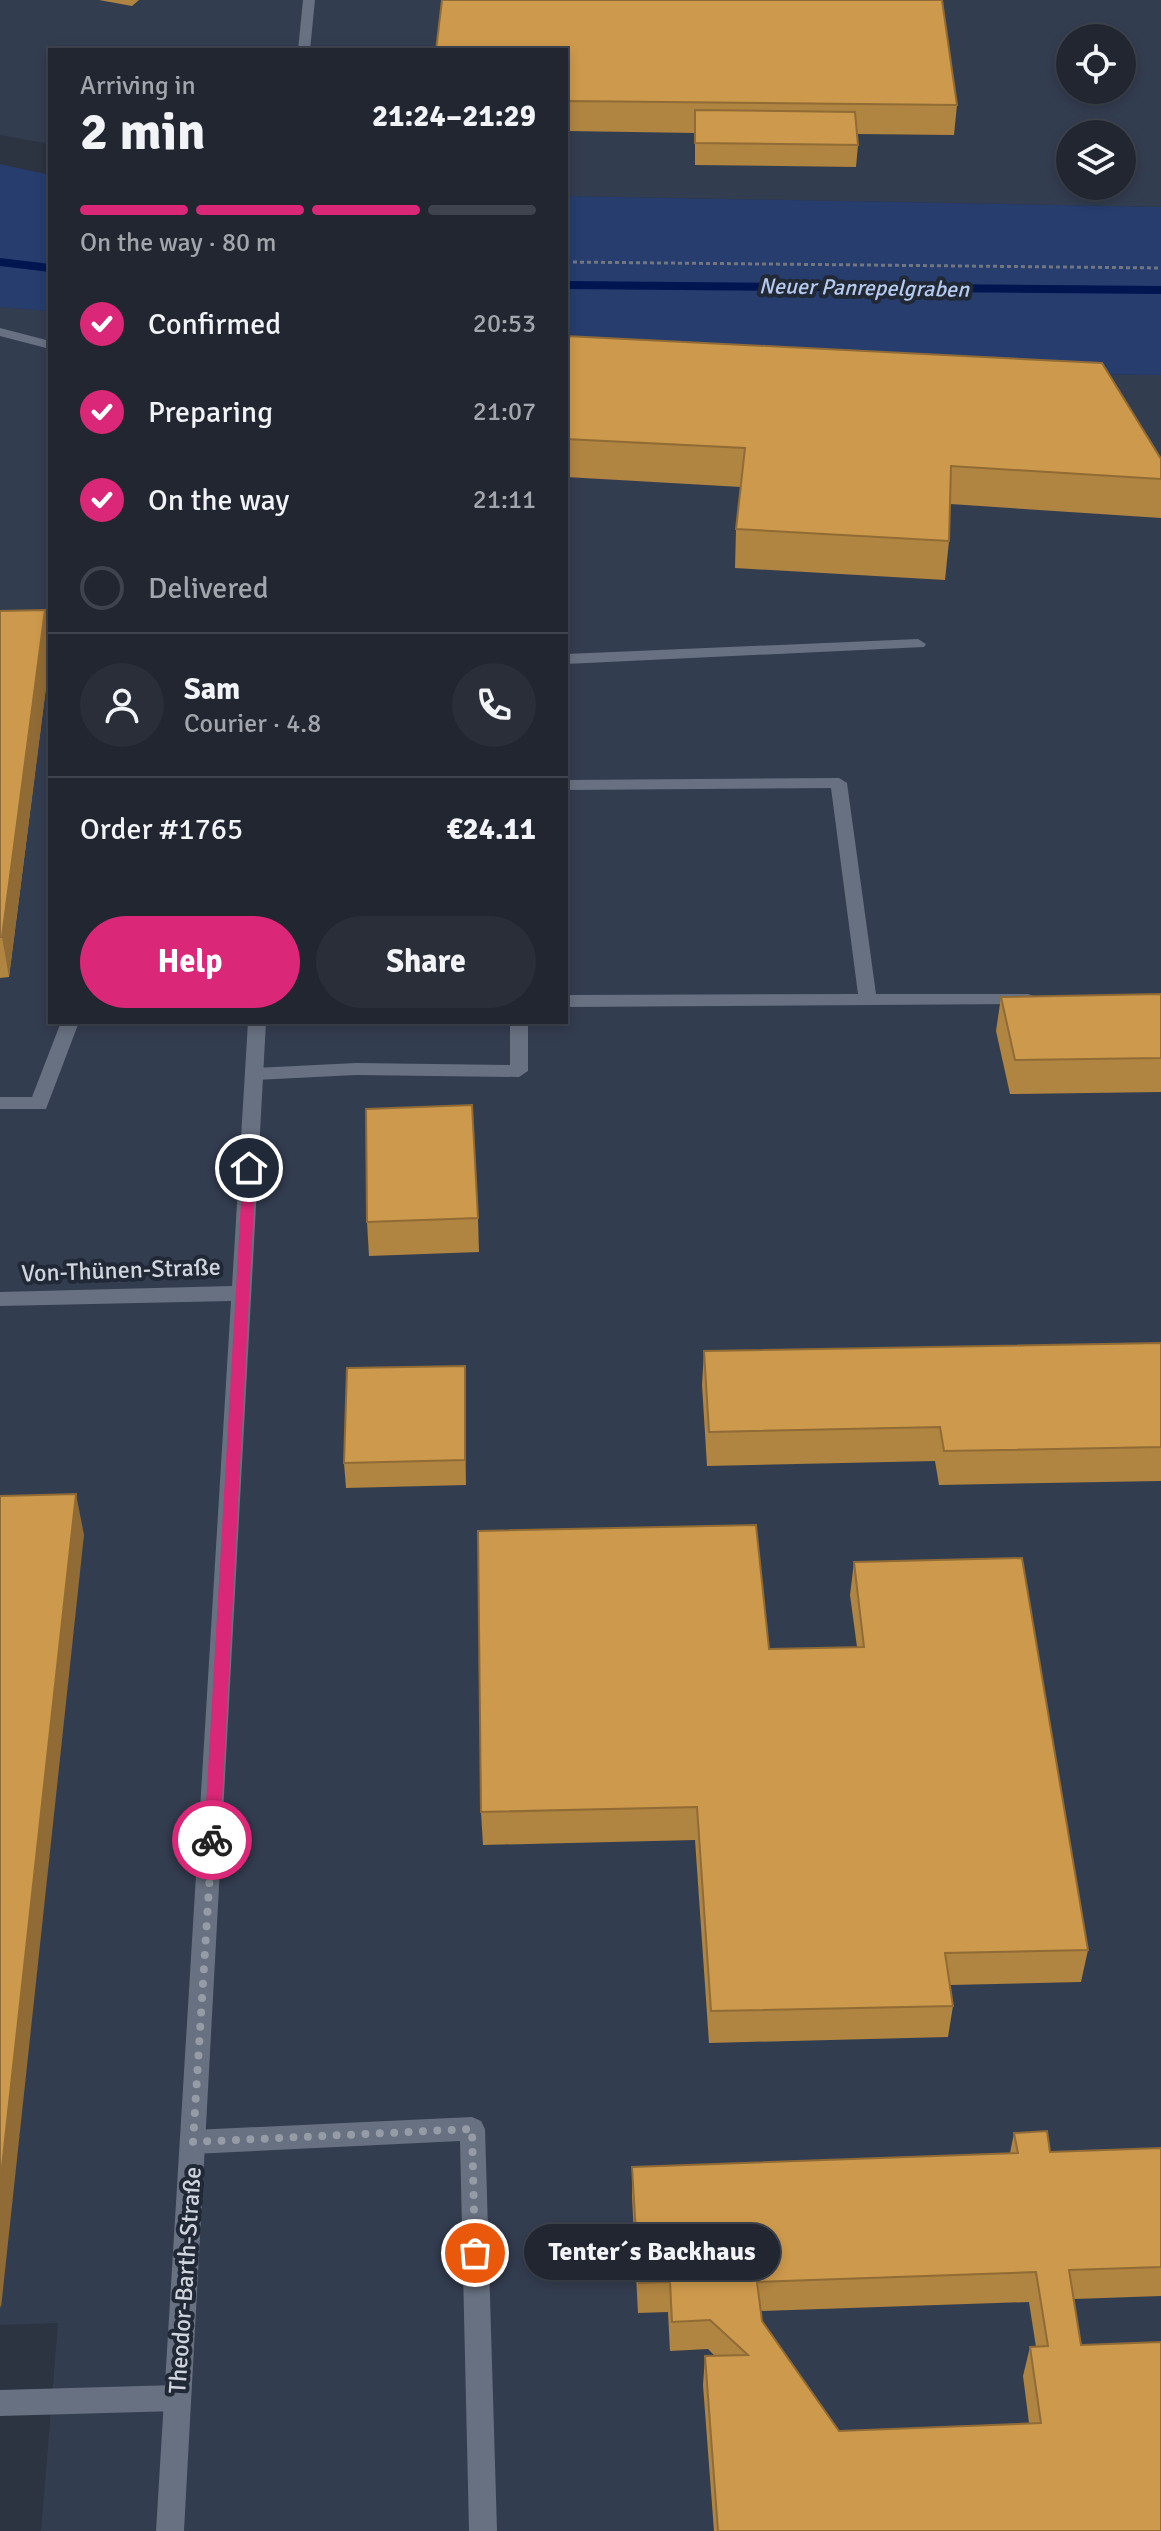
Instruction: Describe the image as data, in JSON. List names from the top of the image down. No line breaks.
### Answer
{"streets":{"street":["Von-Thünen-Straße","Theodor-Barth-Straße"]},"crossings":[["Von-Thünen-Straße","Theodor-Barth-Straße"]],"water":["Neuer Panrepelgraben"],"places":["Tenter´s Backhaus"],"page":{"heading":["2 min","Arriving in","21:24–21:29"],"panel":["Sam","Courier · 4.8","Order #1765","€24.11"],"bar":"On the way · 80 m","list":[["Confirmed","20:53"],["Preparing","21:07"],["On the way","21:11"],"Delivered"],"buttons":["Help","Share"],"bubble":"Tenter´s Backhaus"}}
